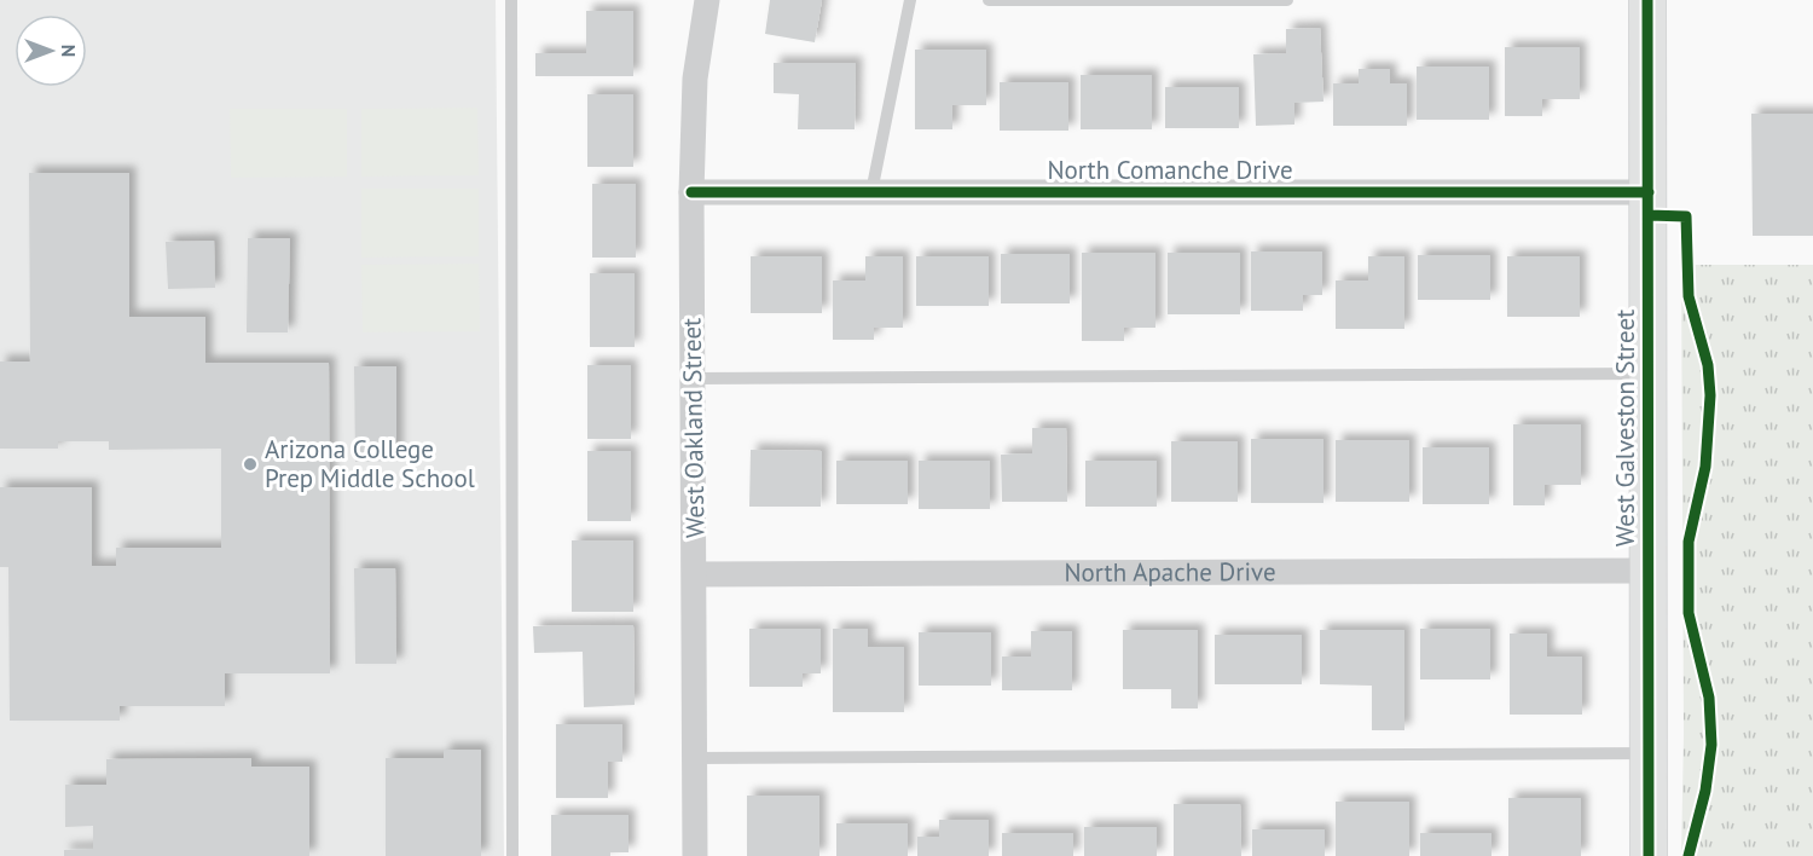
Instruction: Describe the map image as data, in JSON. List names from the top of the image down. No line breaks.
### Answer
{"streets":{"street":["North Comanche Drive","West Oakland Street","West Galveston Street","North Apache Drive"]},"crossings":[["North Comanche Drive","West Oakland Street"],["North Comanche Drive","West Galveston Street"],["West Oakland Street","North Apache Drive"],["West Galveston Street","North Apache Drive"]],"places":["Arizona College Prep Middle School"],"north":"right"}
